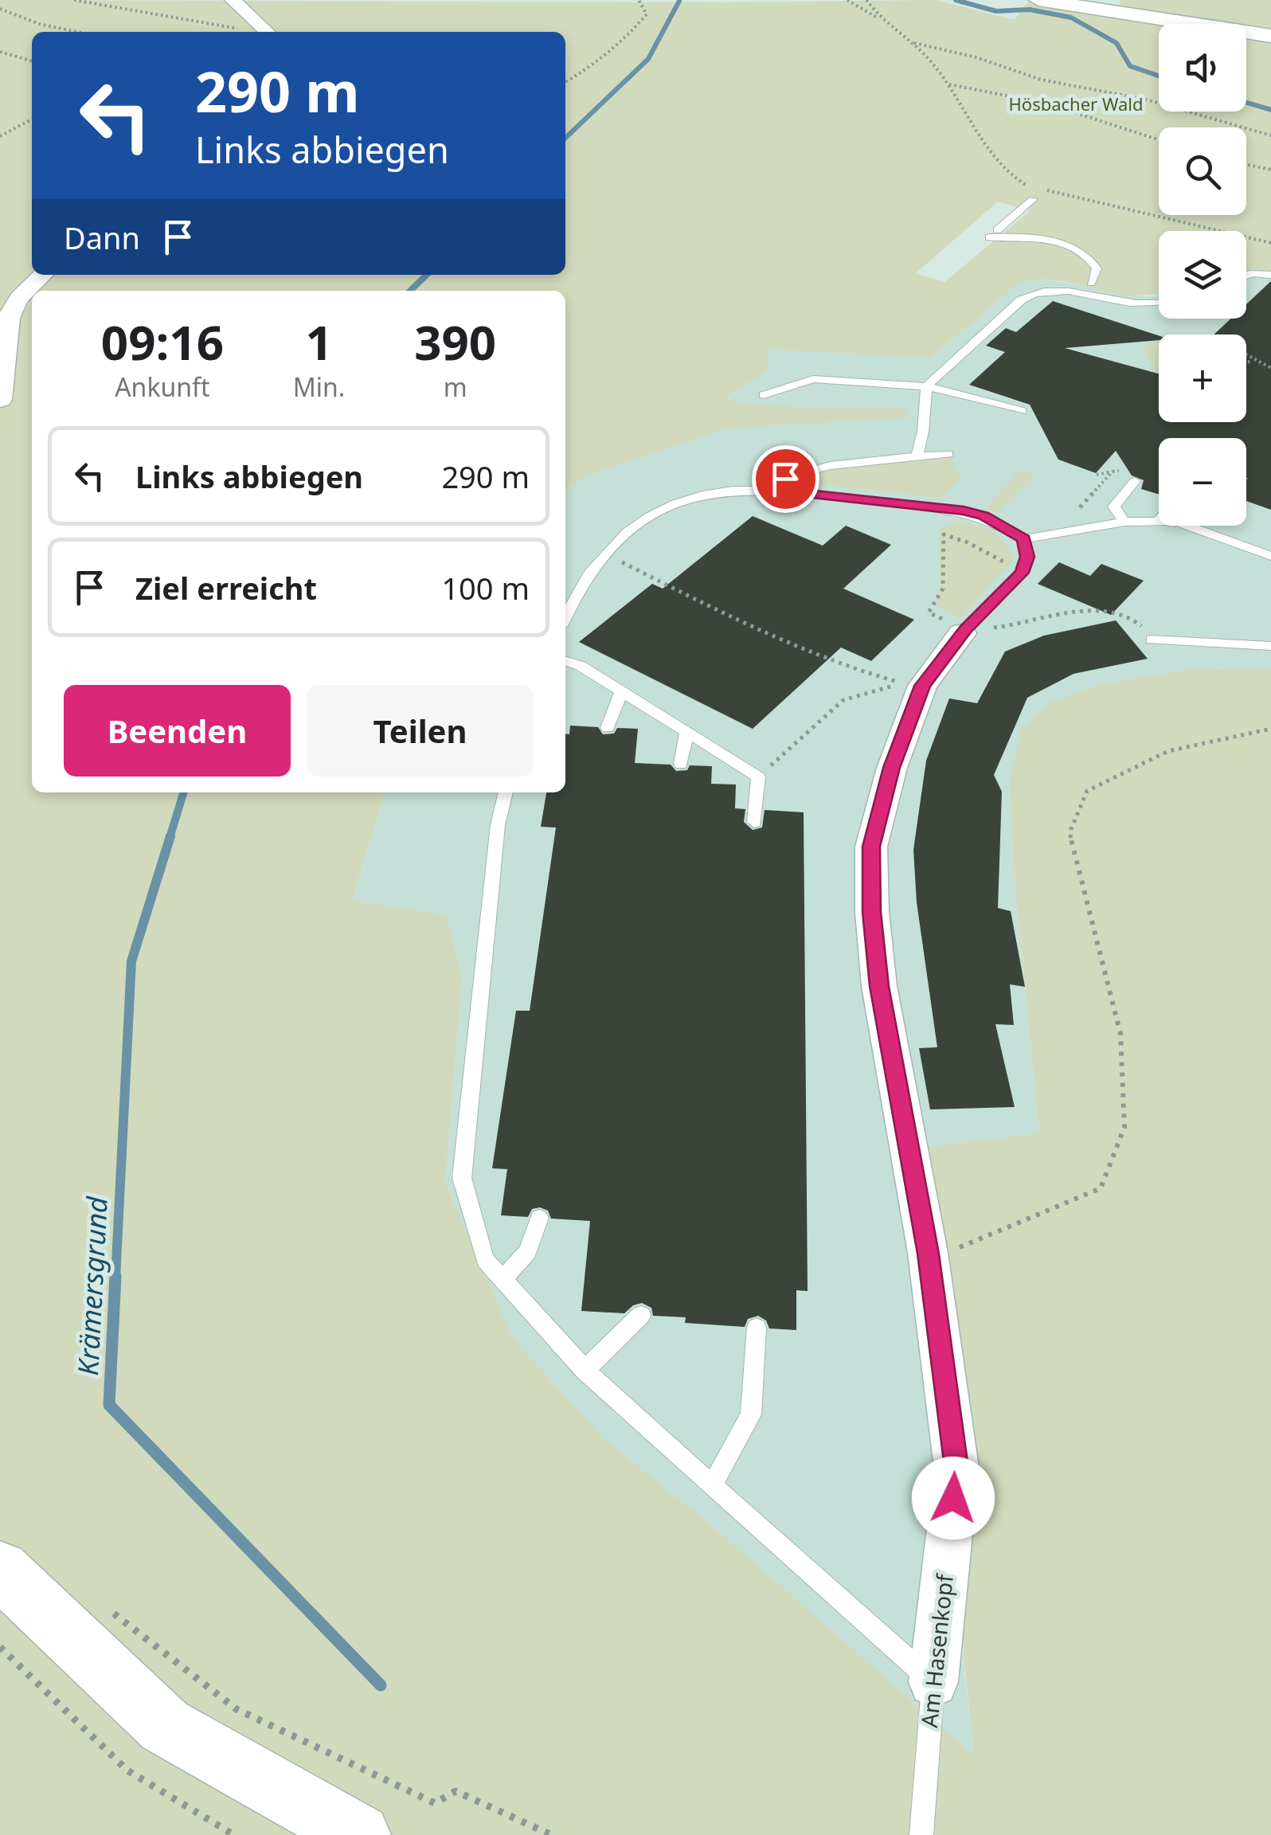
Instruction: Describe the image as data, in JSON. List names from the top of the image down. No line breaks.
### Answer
{"streets":{"street":["Am Hasenkopf"]},"water":["Krämersgrund"],"parks":["Hösbacher Wald"],"page":{"map_buttons":["+","−"],"turn":["290 m","Links abbiegen"],"then":"Dann","eta":["09:16","Ankunft","1","Min.","390","m"],"list":[{"name":"Links abbiegen","value":"290 m"},{"name":"Ziel erreicht","value":"100 m"}],"buttons":["Beenden","Teilen"]}}
